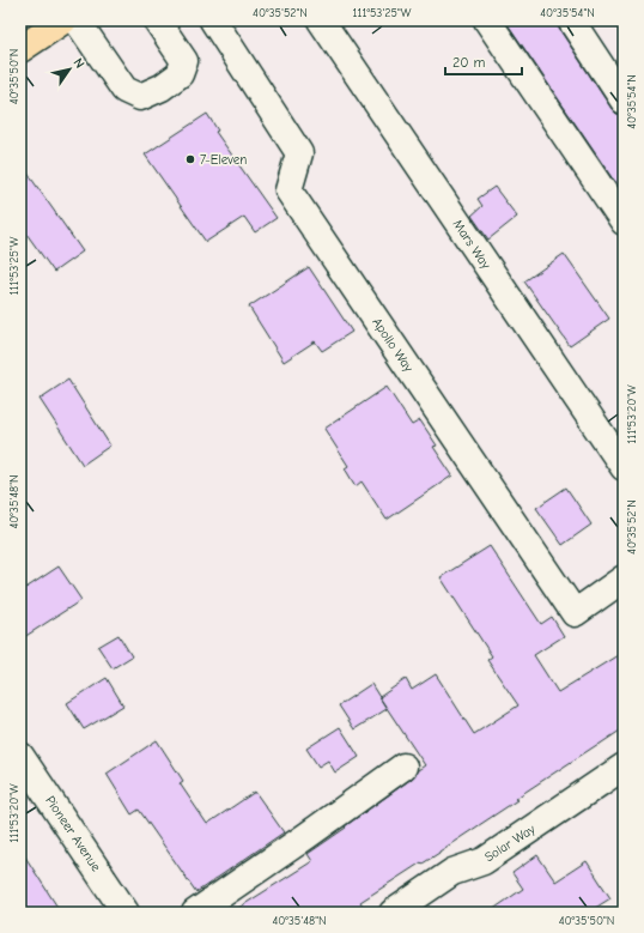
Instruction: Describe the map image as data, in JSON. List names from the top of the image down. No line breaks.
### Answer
{"streets":{"street":["Mars Way","Apollo Way","Pioneer Avenue","Solar Way"]},"places":["7-Eleven"],"scale_bar":"20 m","north":"top right","coordinates":["40°35'52\"N","111°53'25\"W","40°35'54\"N","40°35'50\"N","111°53'20\"W","40°35'48\"N"]}
